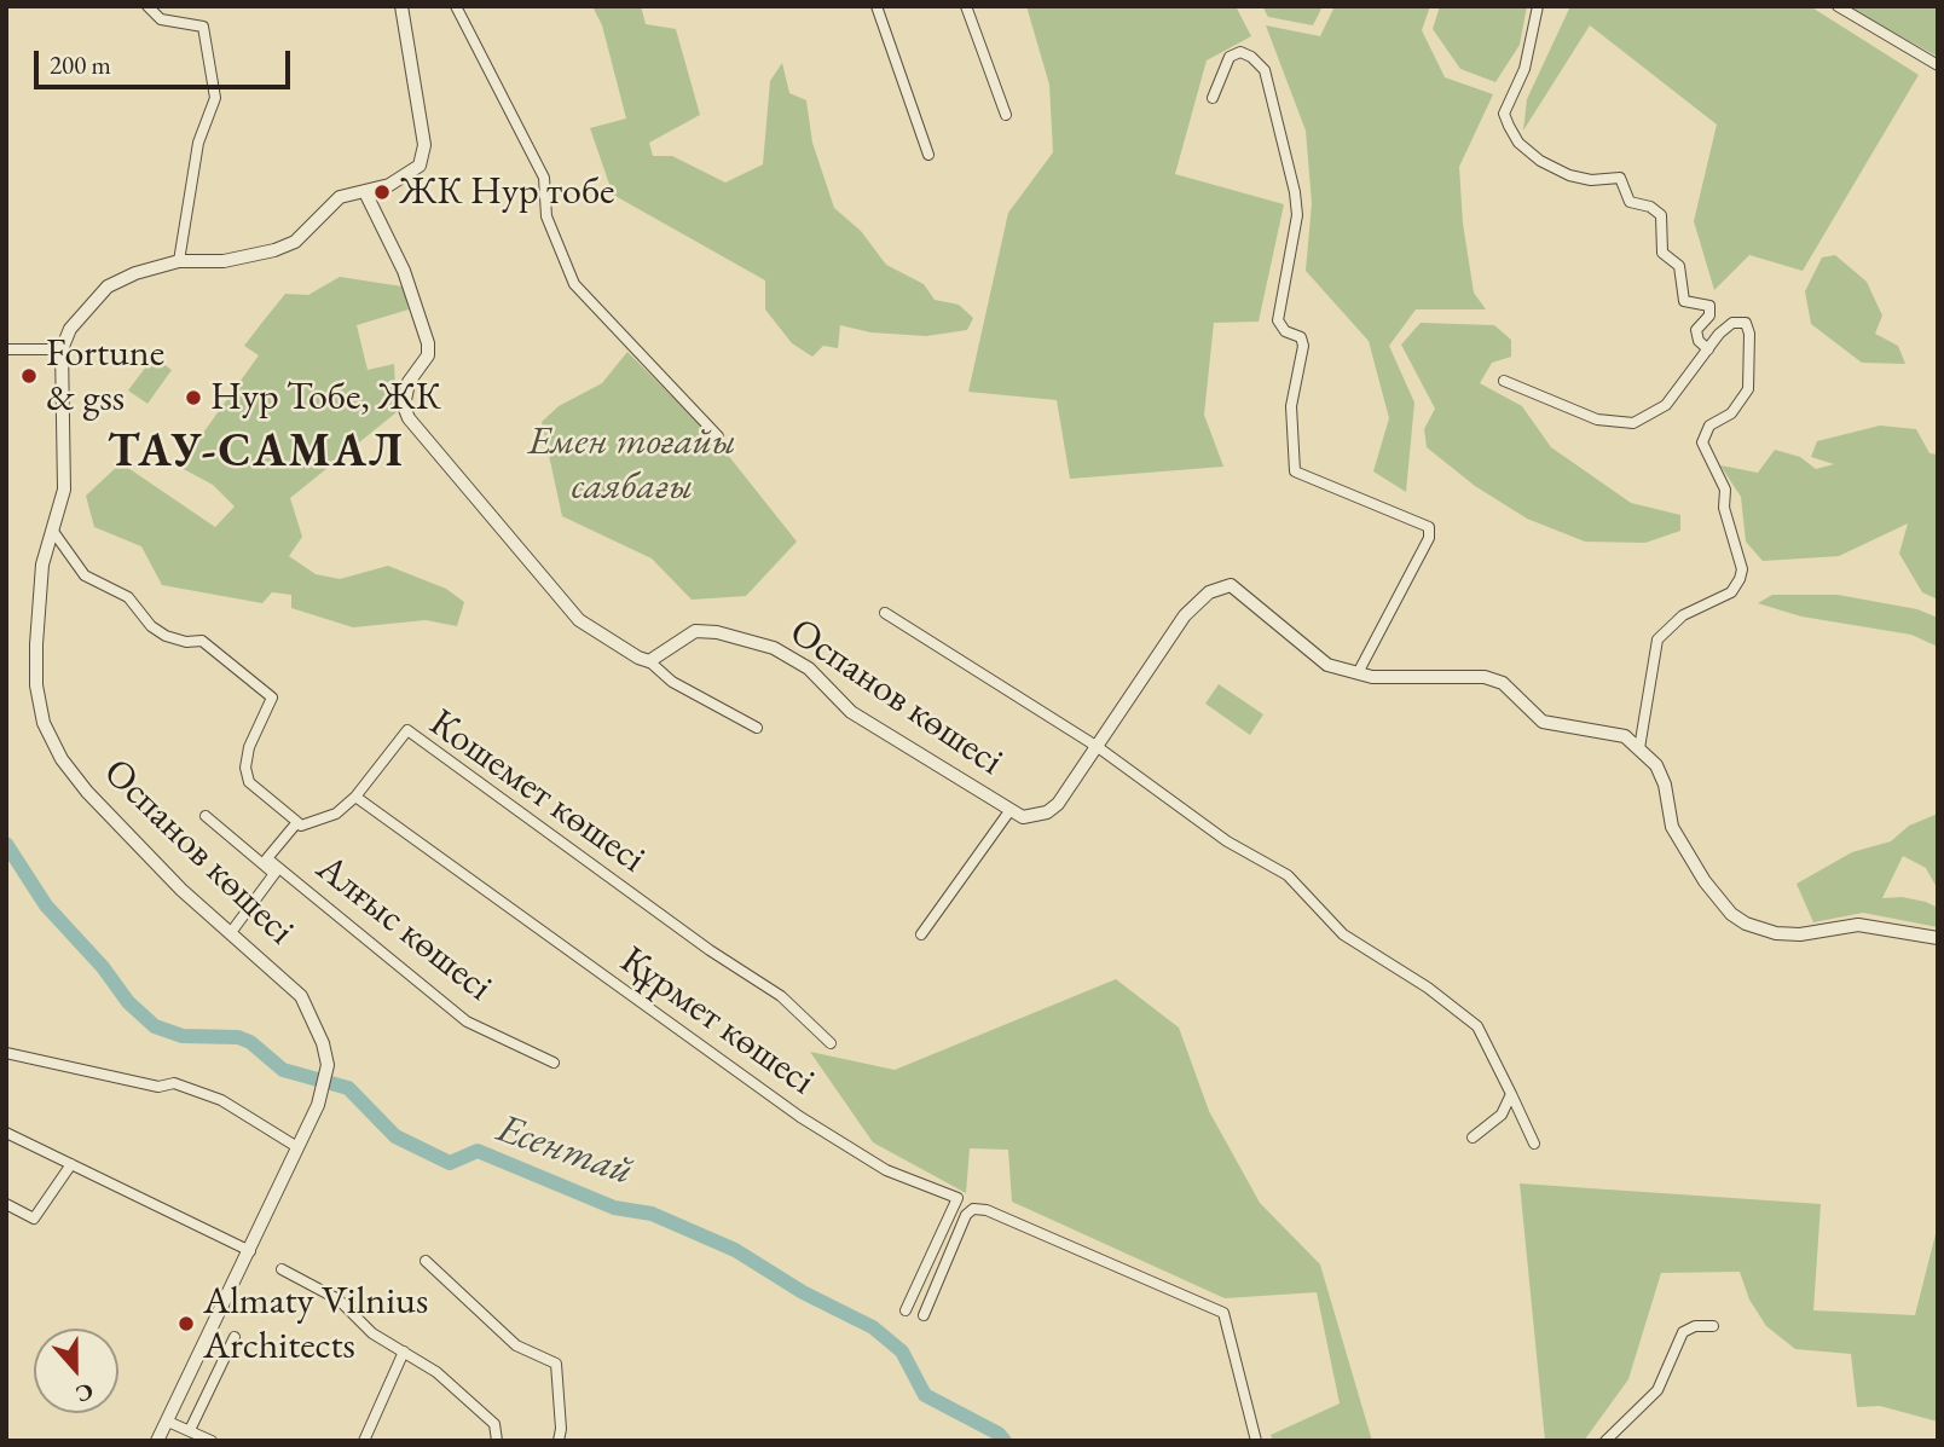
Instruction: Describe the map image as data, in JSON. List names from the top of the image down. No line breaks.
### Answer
{"streets":{"street":["Оспанов көшесі","Кошемет көшесі","Алғыс көшесі","Құрмет көшесі"]},"crossings":[["Кошемет көшесі","Алғыс көшесі"],["Кошемет көшесі","Құрмет көшесі"]],"districts":["ТАУ-САМАЛ"],"water":["Есентай"],"parks":["Емен тоғайы саябағы"],"places":["ЖК Нур тобе","Fortune & gss","Нур Тобе, ЖК","Almaty Vilnius Architects"],"scale_bar":"200 m","north":"bottom"}
